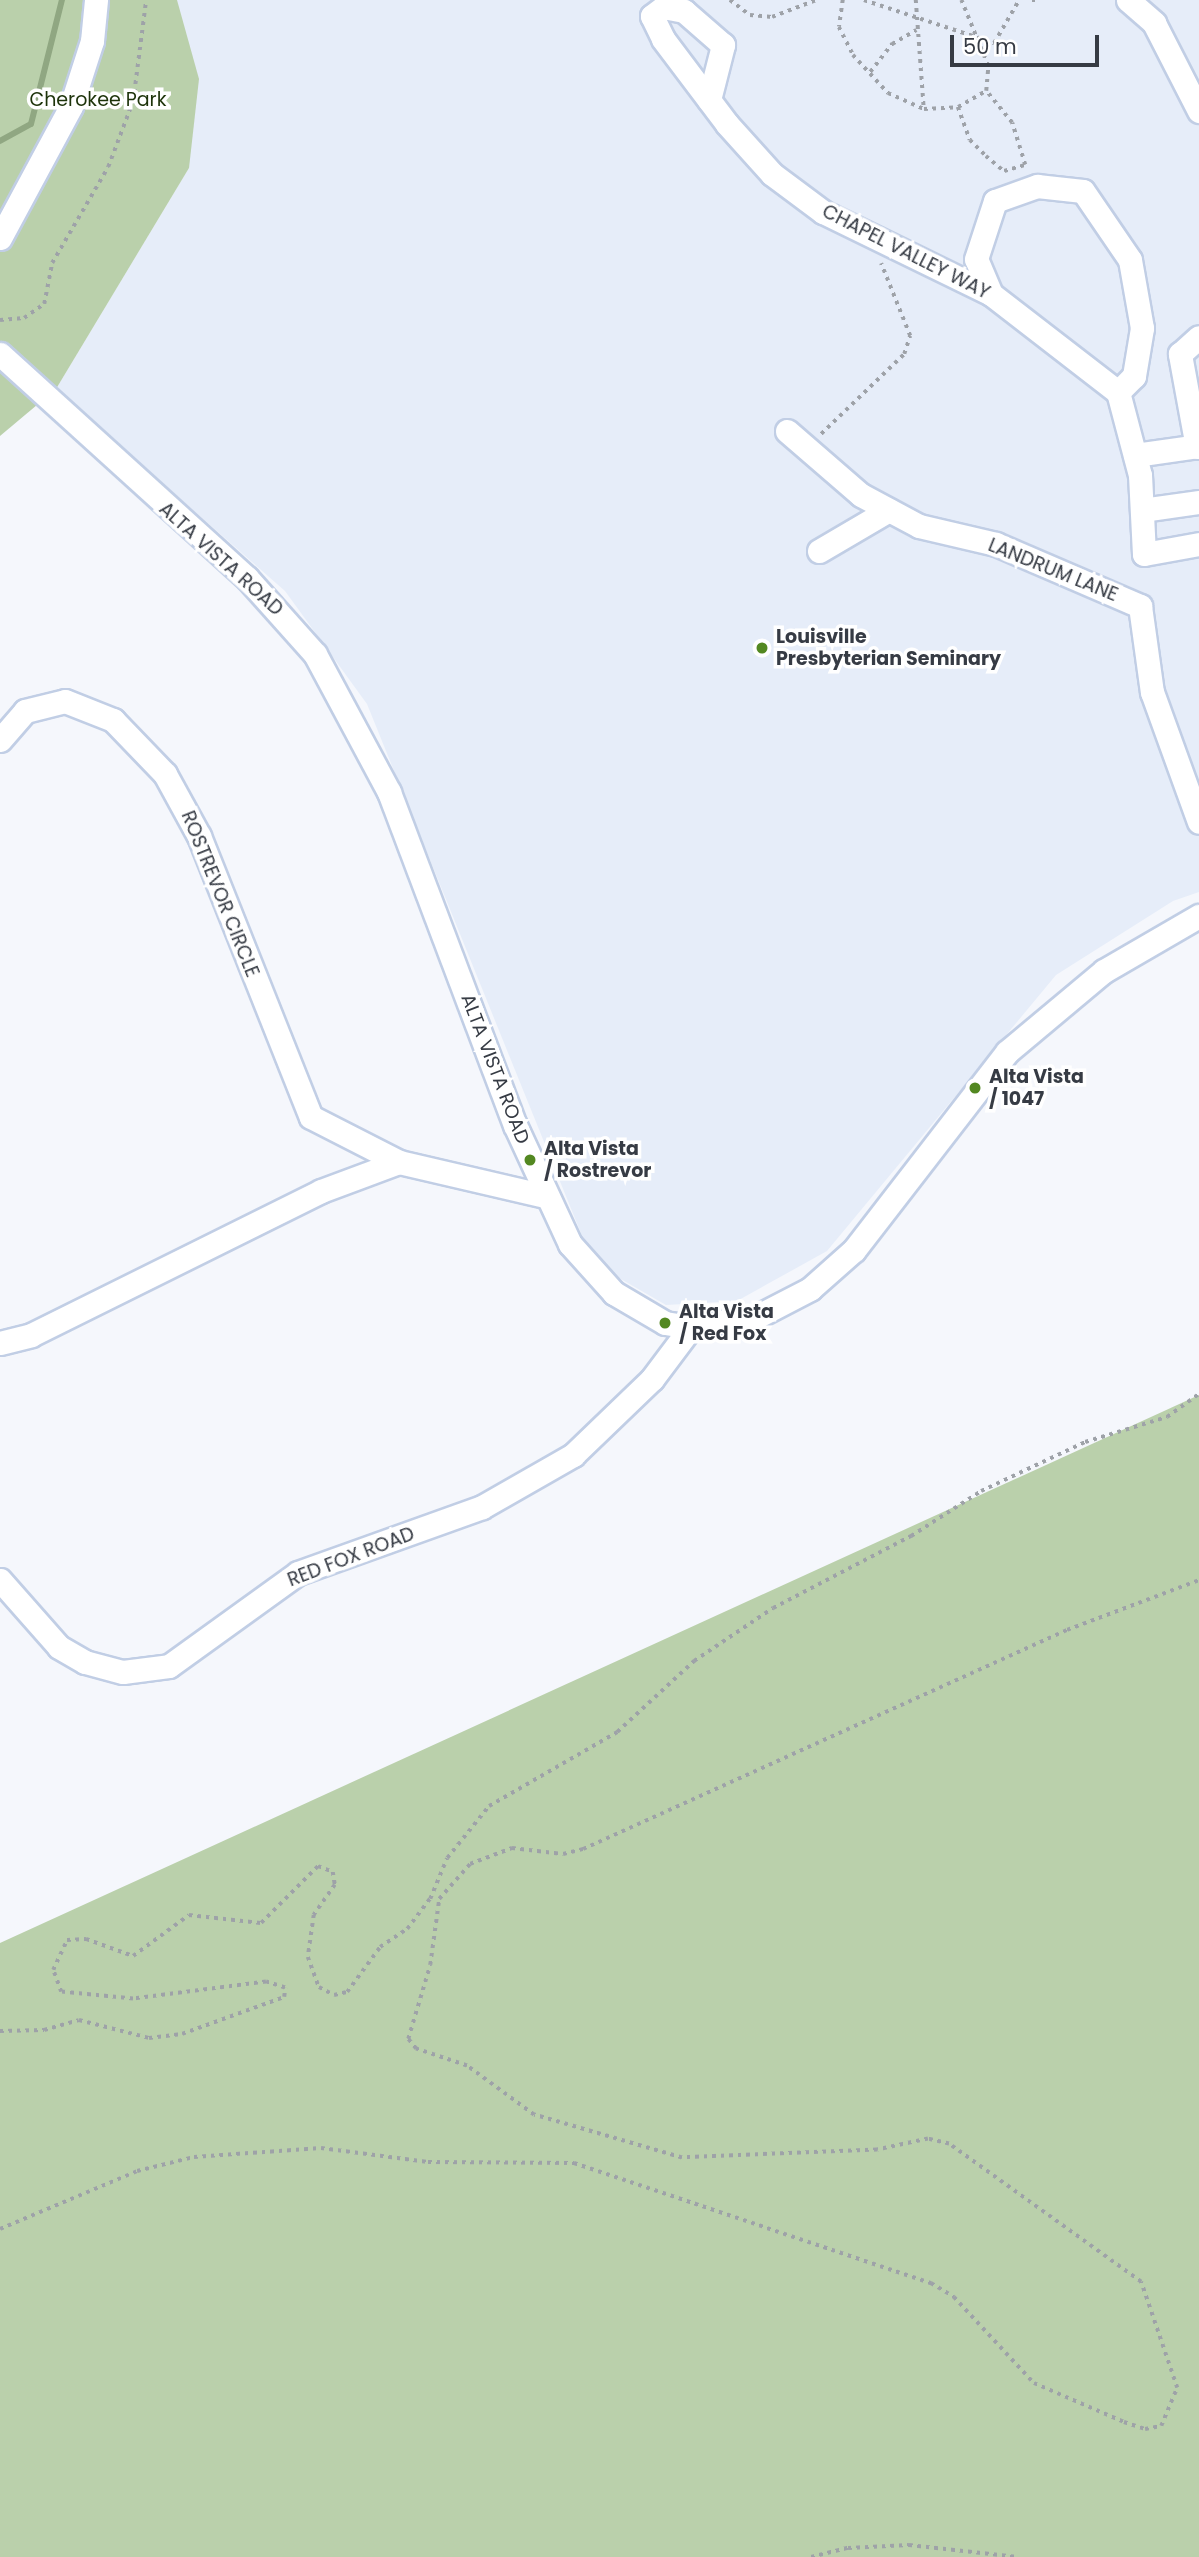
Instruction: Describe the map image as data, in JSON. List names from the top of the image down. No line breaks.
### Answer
{"streets":{"street":["CHAPEL VALLEY WAY","ALTA VISTA ROAD","LANDRUM LANE","ROSTREVOR CIRCLE","RED FOX ROAD"]},"crossings":[["ALTA VISTA ROAD","ROSTREVOR CIRCLE"],["ALTA VISTA ROAD","RED FOX ROAD"]],"parks":["Cherokee Park"],"places":["Louisville Presbyterian Seminary","Alta Vista / 1047","Alta Vista / Rostrevor","Alta Vista / Red Fox"],"scale_bar":"50 m"}
